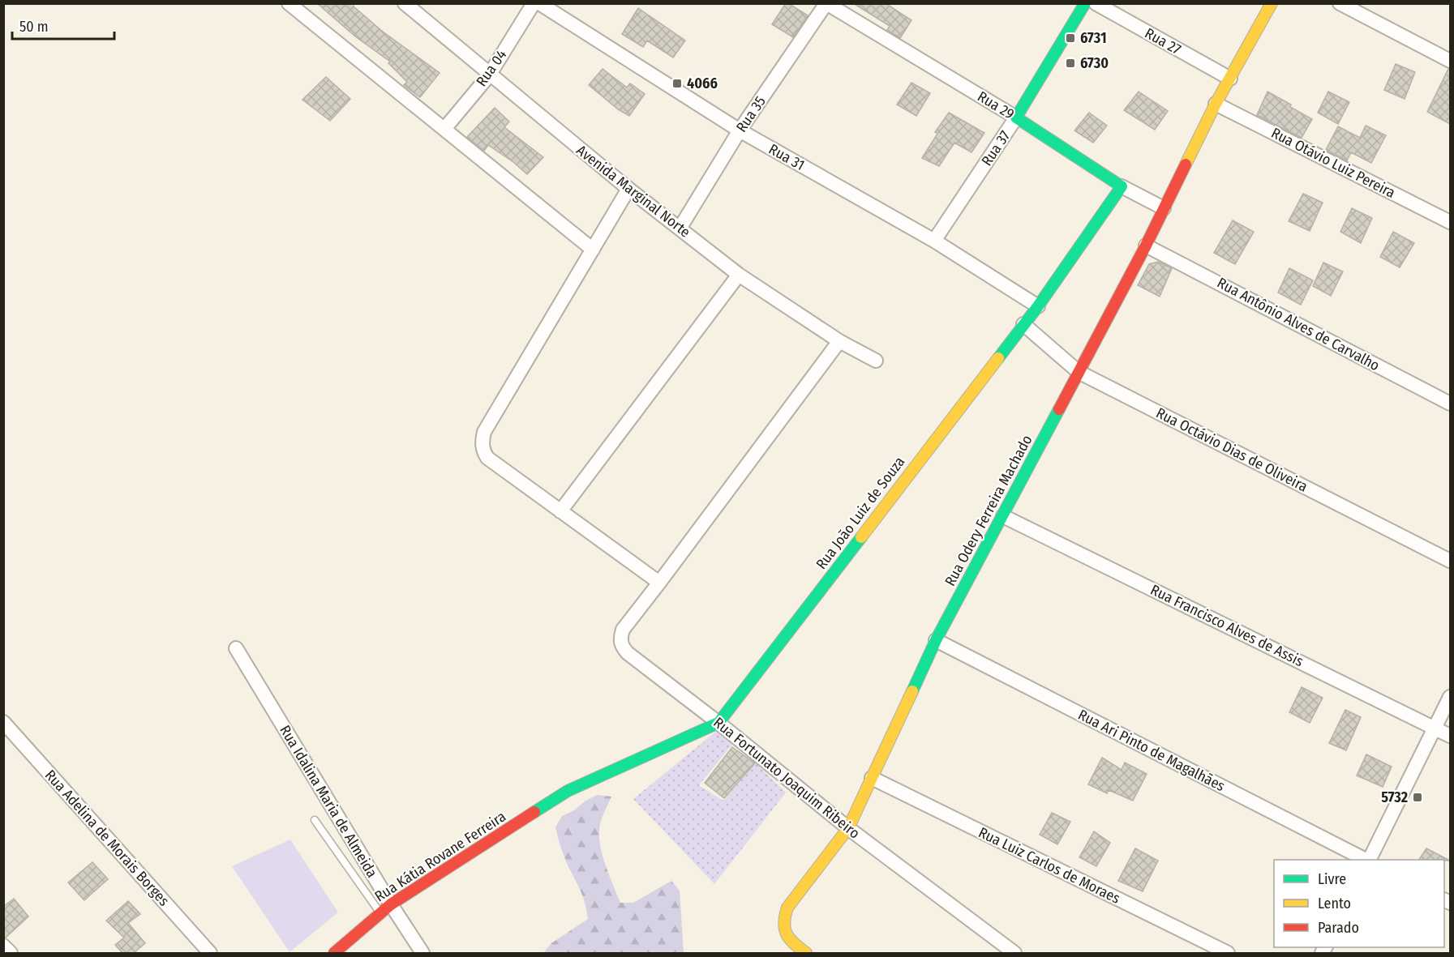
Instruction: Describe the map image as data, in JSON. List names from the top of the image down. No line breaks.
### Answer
{"streets":{"street":["Rua 27","Rua 04","Rua 29","Rua 35","Rua 37","Rua 31","Rua Otávio Luiz Pereira","Avenida Marginal Norte","Rua Antônio Alves de Carvalho","Rua Octávio Dias de Oliveira","Rua Odery Ferreira Machado","Rua João Luiz de Souza","Rua Francisco Alves de Assis","Rua Ari Pinto de Magalhães","Rua Fortunato Joaquim Ribeiro","Rua Idalina Maria de Almeida","Rua Adelina de Morais Borges","Rua Kátia Rovane Ferreira","Rua Luiz Carlos de Moraes"]},"crossings":[["Rua 04","Avenida Marginal Norte"],["Rua 29","Rua 35"],["Rua 29","Rua 37"],["Rua 29","Rua Odery Ferreira Machado"],["Rua 29","Rua João Luiz de Souza"],["Rua 35","Rua 31"],["Rua 35","Avenida Marginal Norte"],["Rua 37","Rua 31"],["Rua 31","Rua João Luiz de Souza"],["Rua Otávio Luiz Pereira","Rua Odery Ferreira Machado"],["Rua Antônio Alves de Carvalho","Rua Odery Ferreira Machado"],["Rua Octávio Dias de Oliveira","Rua Odery Ferreira Machado"],["Rua Octávio Dias de Oliveira","Rua João Luiz de Souza"],["Rua Odery Ferreira Machado","Rua Francisco Alves de Assis"],["Rua Odery Ferreira Machado","Rua Ari Pinto de Magalhães"],["Rua Odery Ferreira Machado","Rua Fortunato Joaquim Ribeiro"],["Rua Odery Ferreira Machado","Rua Luiz Carlos de Moraes"],["Rua João Luiz de Souza","Rua Fortunato Joaquim Ribeiro"],["Rua João Luiz de Souza","Rua Kátia Rovane Ferreira"],["Rua Idalina Maria de Almeida","Rua Kátia Rovane Ferreira"]],"places":{"transit":["6731","6730","4066","5732"]},"legend":["Livre","Lento","Parado"],"scale_bar":"50 m"}
